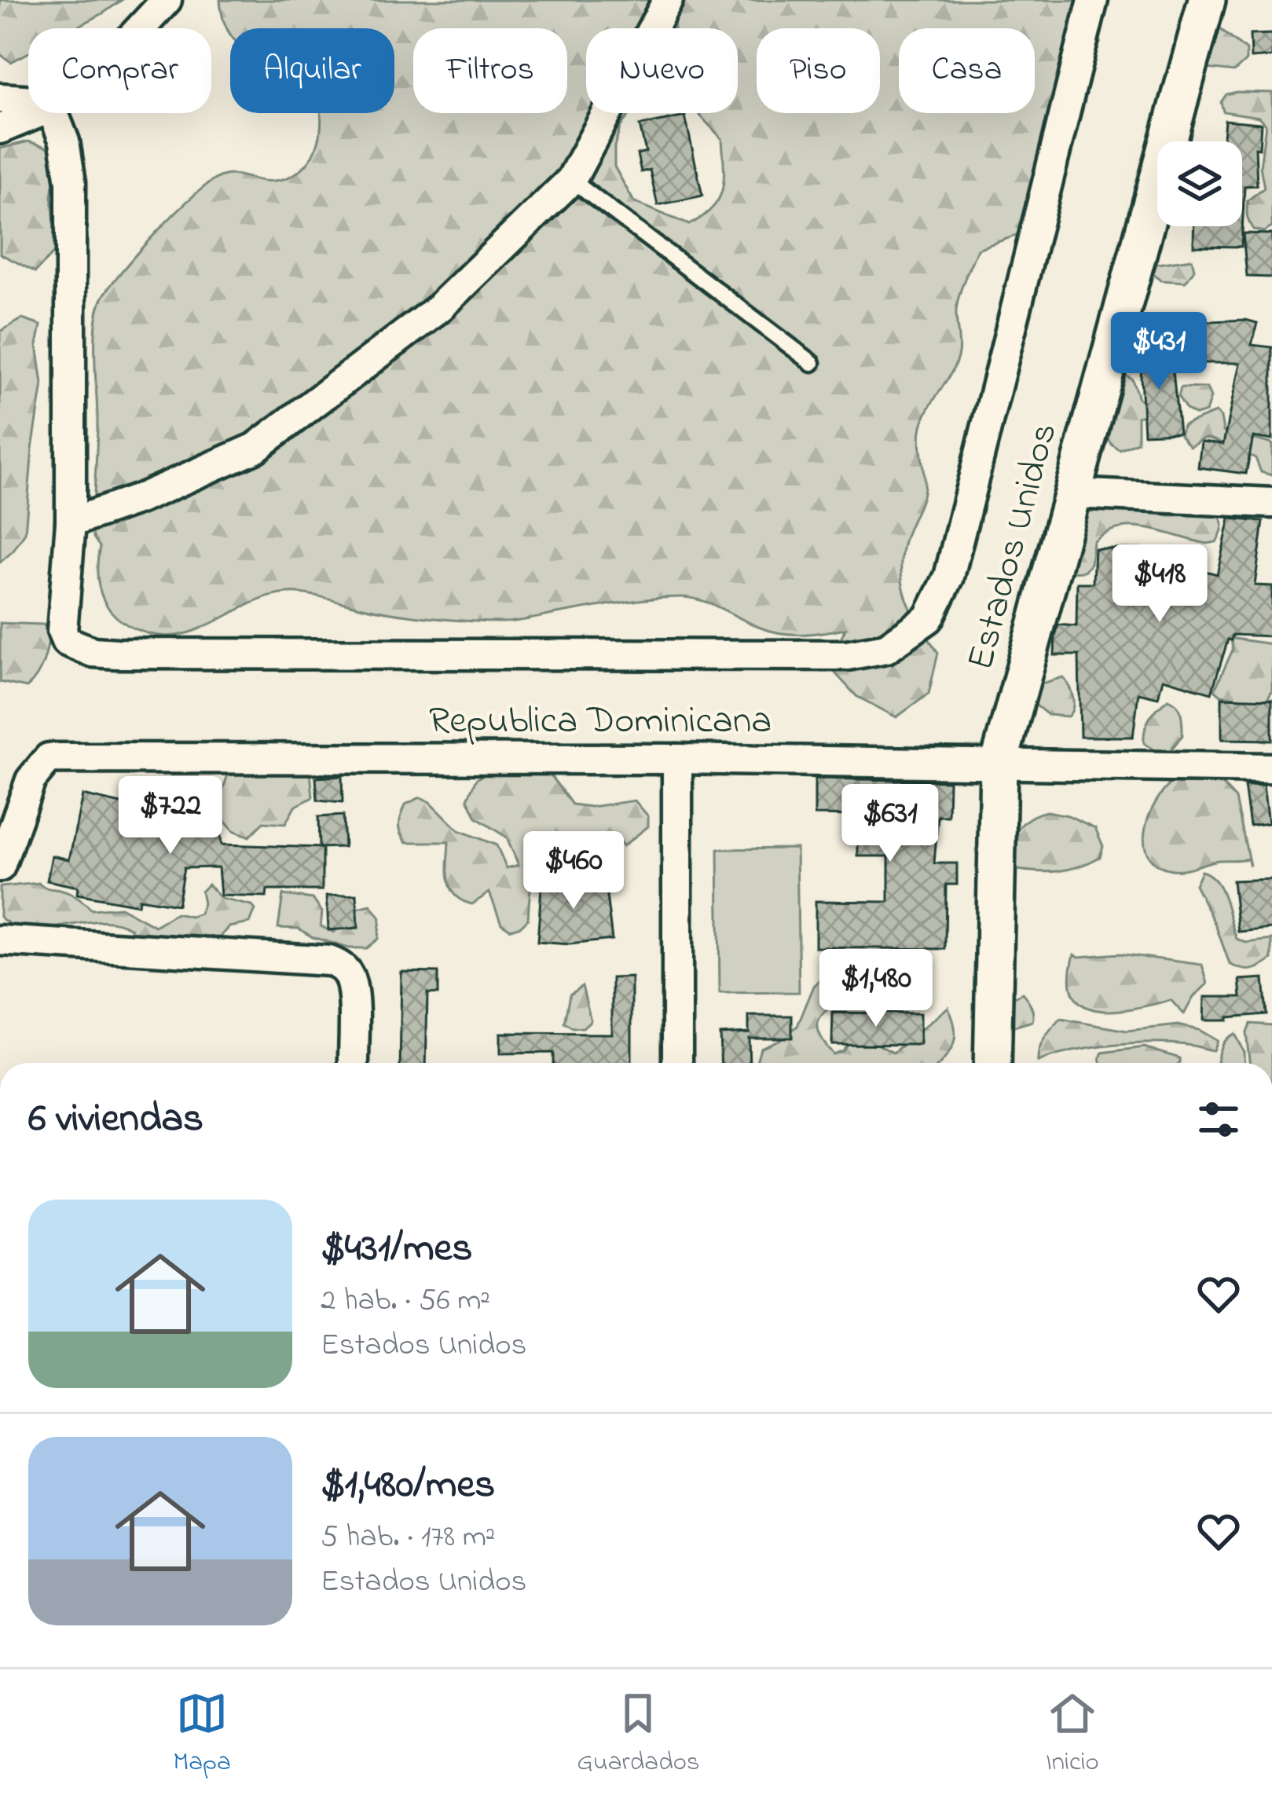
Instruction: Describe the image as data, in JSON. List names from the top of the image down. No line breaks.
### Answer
{"streets":{"street":["Estados Unidos","Republica Dominicana"]},"crossings":[["Estados Unidos","Republica Dominicana"]],"page":{"chip":["Comprar","Alquilar","Filtros","Nuevo","Piso","Casa"],"price":["$431","$418","$722","$631","$460","$1,480"],"heading":"6 viviendas","list":[{"name":"$431/mes","note":"2 hab. · 56 m² · Estados Unidos"},{"name":"$1,480/mes","note":"5 hab. · 178 m² · Estados Unidos"}],"tabs":["Mapa","Guardados","Inicio"]}}
